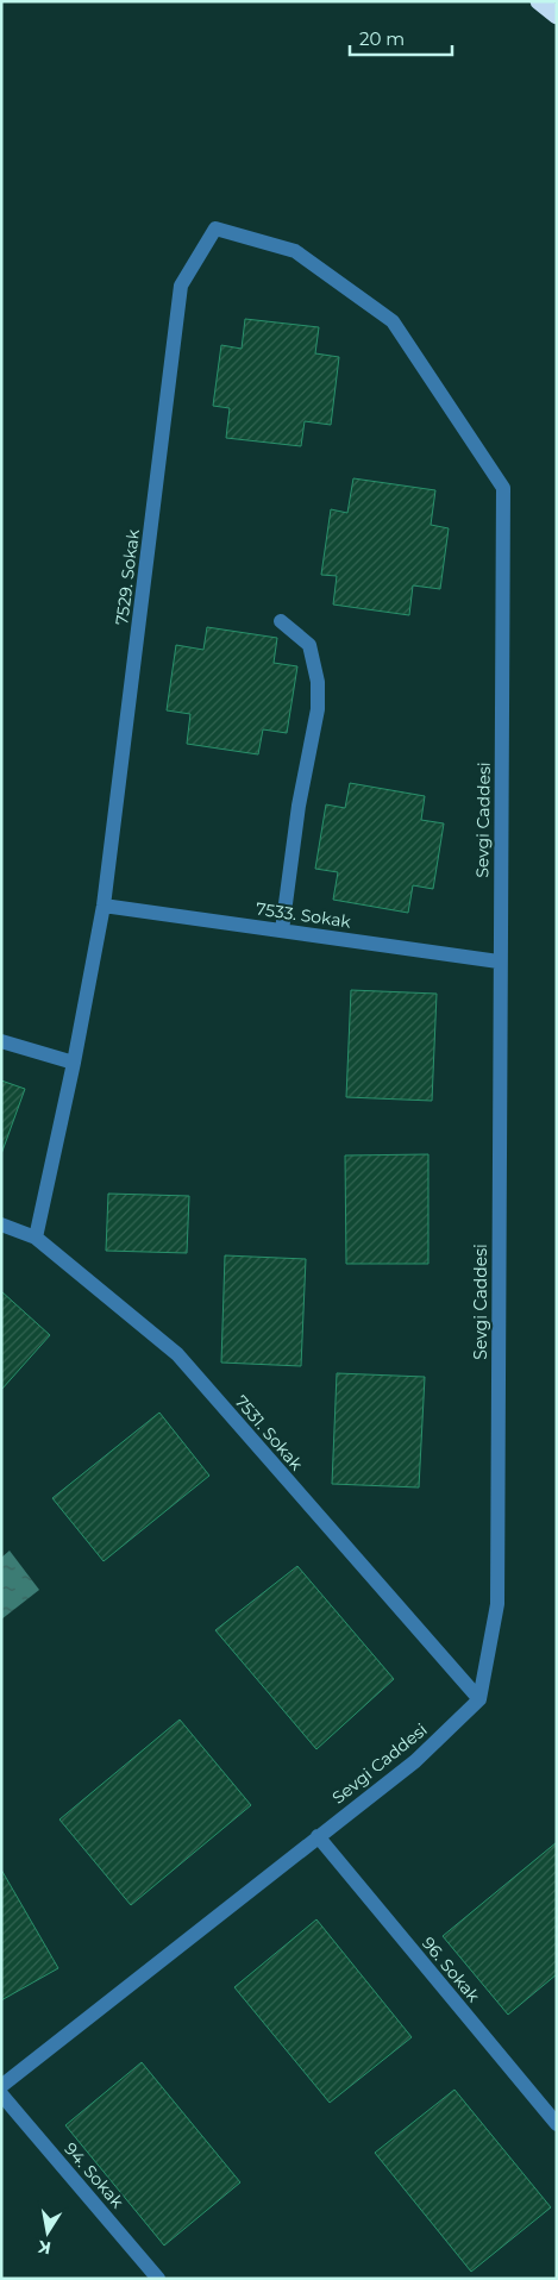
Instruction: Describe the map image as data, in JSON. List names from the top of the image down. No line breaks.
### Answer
{"streets":{"street":["7529. Sokak","Sevgi Caddesi","7533. Sokak","7531. Sokak","96. Sokak","94. Sokak"]},"crossings":[["7529. Sokak","Sevgi Caddesi"],["7529. Sokak","7533. Sokak"],["7529. Sokak","7531. Sokak"],["Sevgi Caddesi","7533. Sokak"],["Sevgi Caddesi","7531. Sokak"],["Sevgi Caddesi","96. Sokak"]],"scale_bar":"20 m","north":"bottom"}
